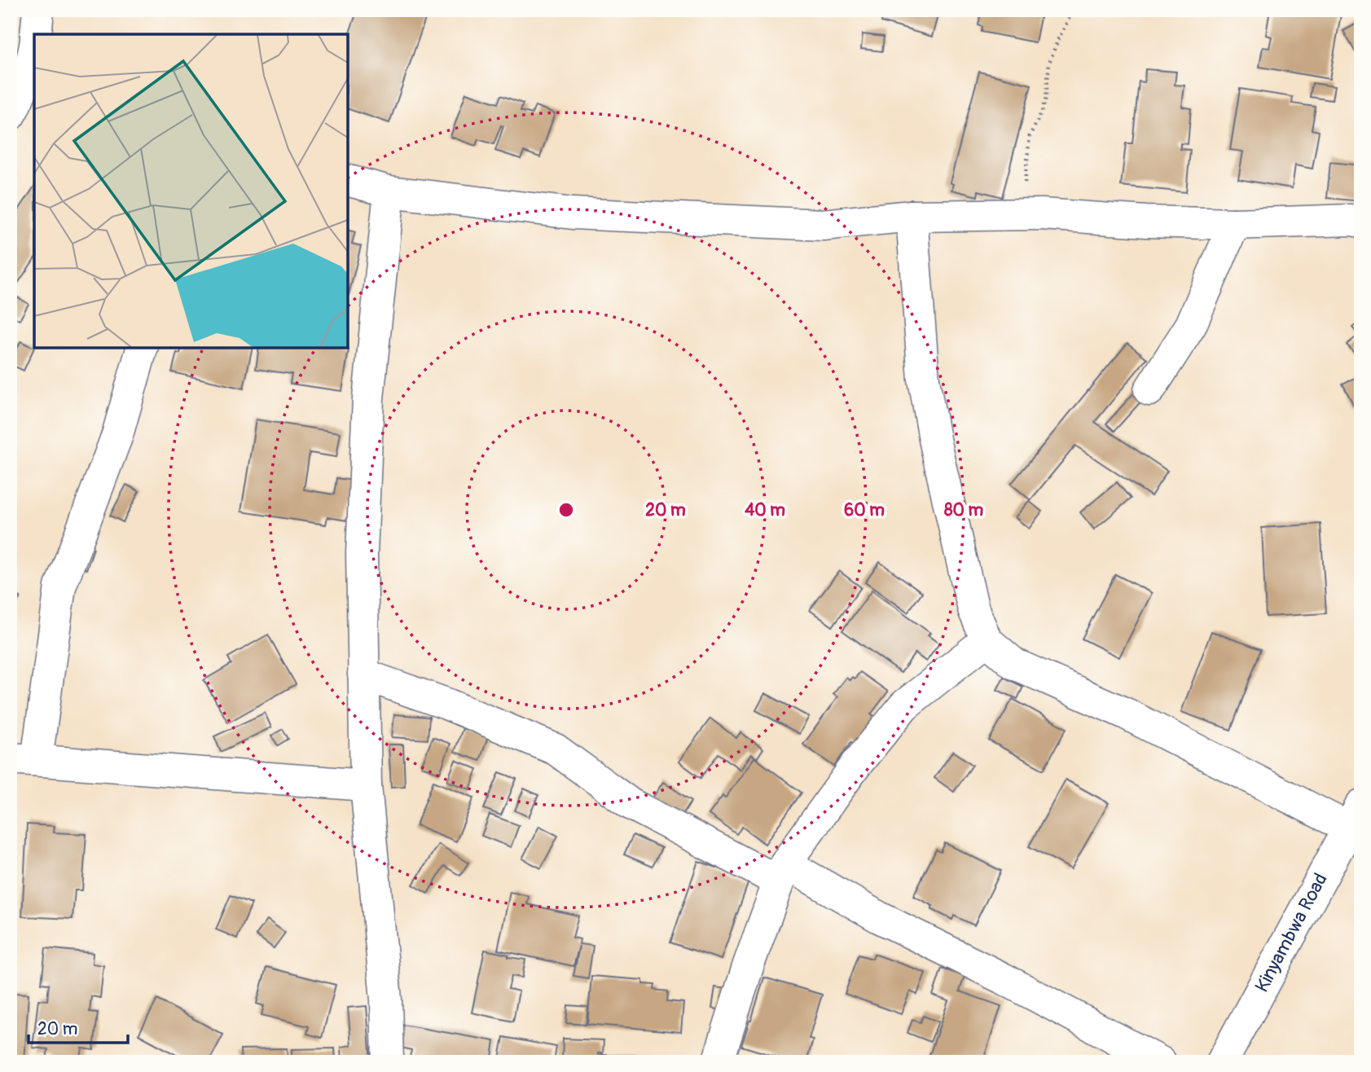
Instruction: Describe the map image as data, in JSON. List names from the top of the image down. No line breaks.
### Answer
{"streets":{"street":["Kinyambwa Road"]},"scale_bar":"20 m","rings":["20 m","40 m","60 m","80 m"]}
